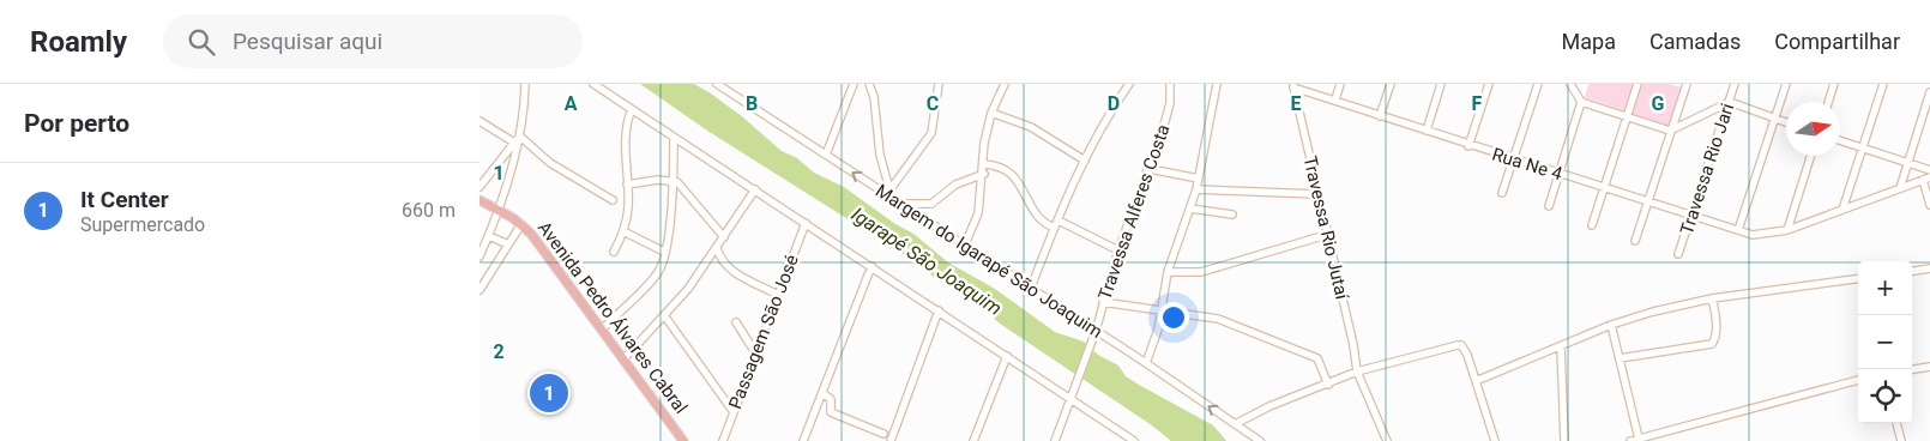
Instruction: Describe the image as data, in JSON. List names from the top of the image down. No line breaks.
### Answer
{"streets":{"main road":["Avenida Pedro Álvares Cabral"],"street":["Rua Ne 4","Travessa Rio Jari","Travessa Alferes Costa","Travessa Rio Jutaí","Margem do Igarapé São Joaquim","Passagem São José"]},"crossings":[["Rua Ne 4","Travessa Rio Jari"],["Rua Ne 4","Travessa Rio Jutaí"],["Travessa Alferes Costa","Margem do Igarapé São Joaquim"]],"water":["Igarapé São Joaquim"],"north":"right","page":{"header":"Roamly","search":"Pesquisar aqui","nav":["Mapa","Camadas","Compartilhar"],"heading":"Por perto","list":[{"mark":"1","name":"It Center","note":"Supermercado","value":"660 m"}],"map_buttons":["+","−"],"pins":"1"},"grid":{"columns":["A","B","C","D","E","F","G"],"rows":["1","2"]}}
